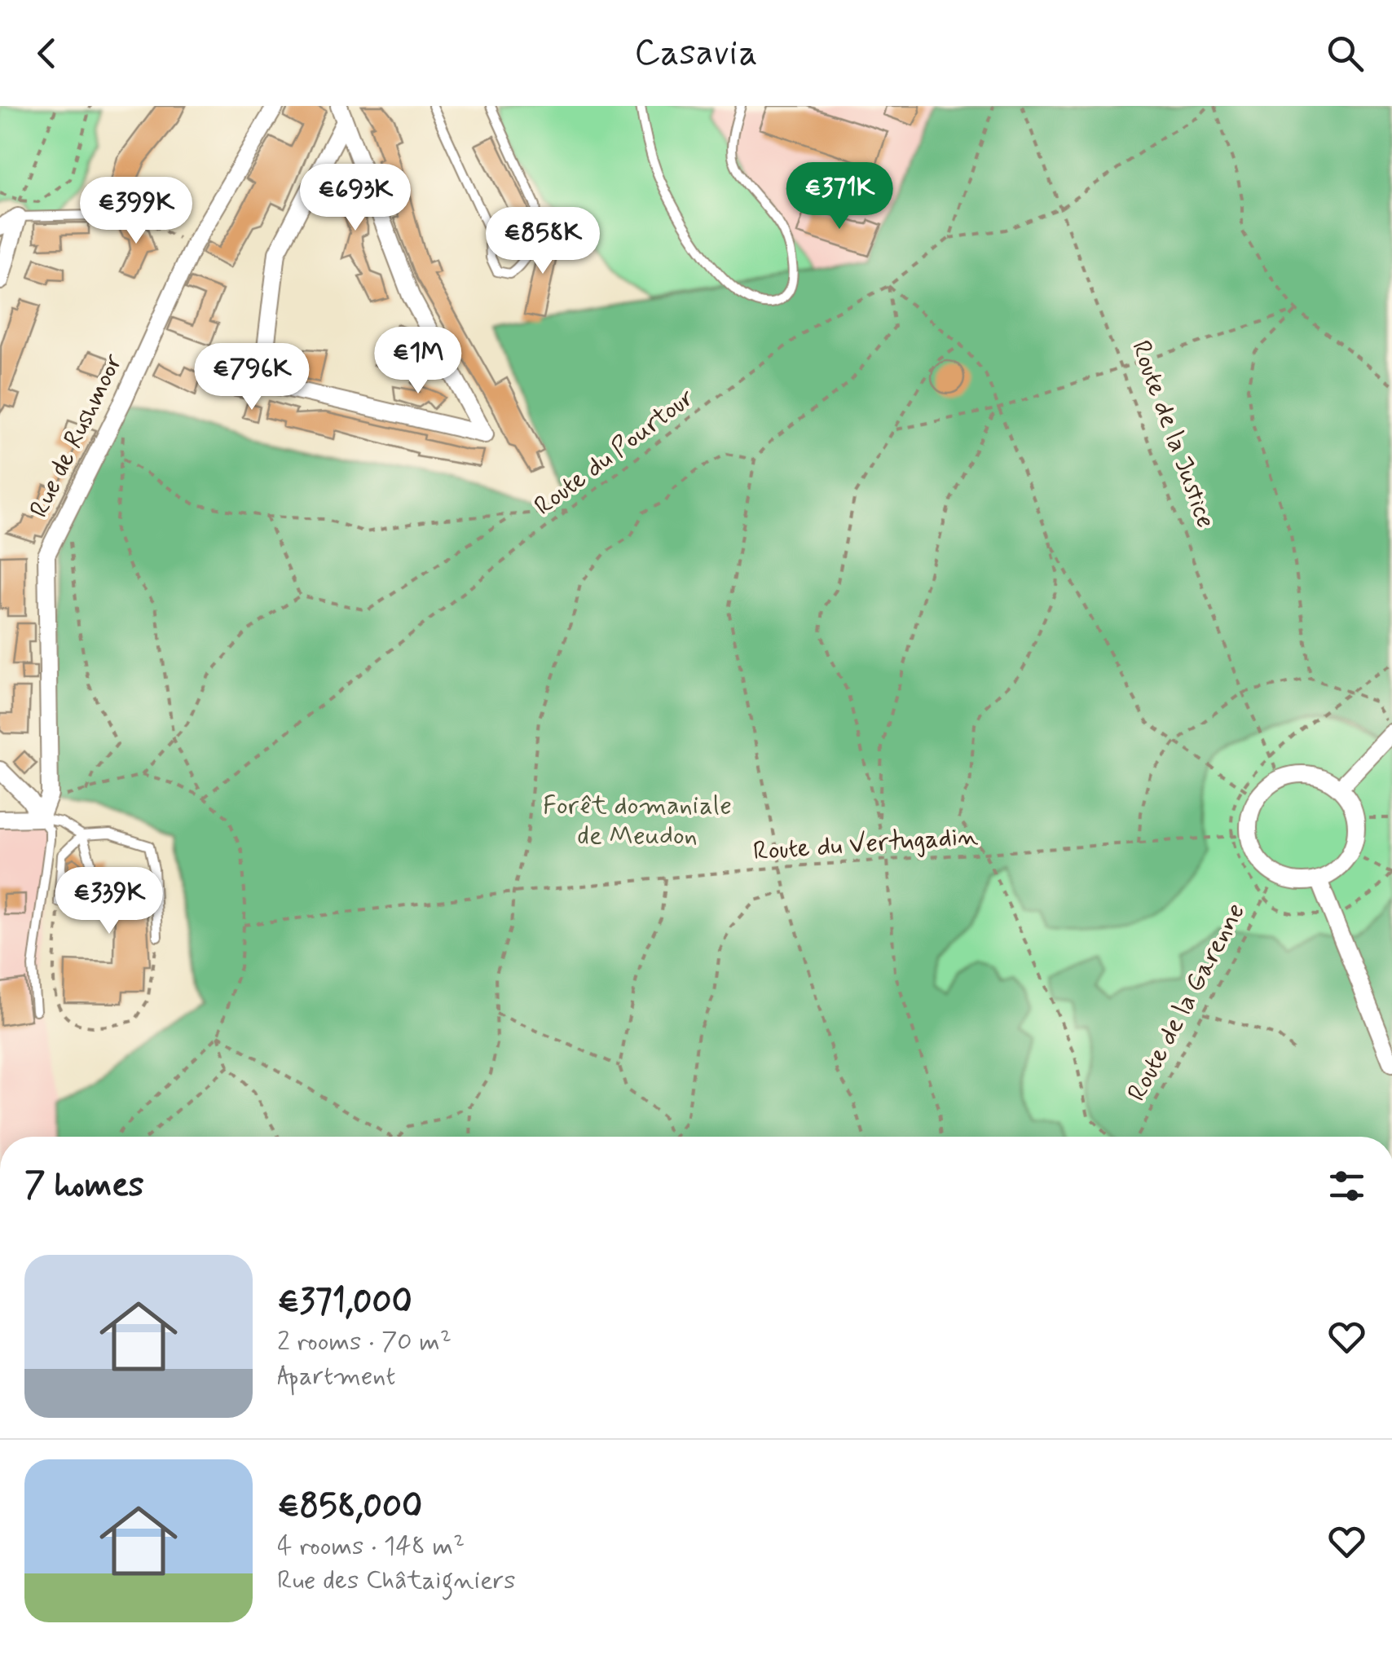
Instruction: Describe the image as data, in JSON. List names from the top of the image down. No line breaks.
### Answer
{"streets":{"street":["Rue de Rushmoor"],"path":["Route de la Justice","Route du Pourtour","Route du Vertugadin","Route de la Garenne"]},"crossings":[["Route de la Justice","Route du Vertugadin"],["Route de la Justice","Route de la Garenne"],["Route du Vertugadin","Route de la Garenne"]],"parks":["Forêt domaniale de Meudon"],"page":{"header":"Casavia","price":["€371K","€693K","€399K","€858K","€1M","€796K","€339K"],"heading":"7 homes","list":[{"name":"€371,000","note":"2 rooms · 70 m² · Apartment"},{"name":"€858,000","note":"4 rooms · 148 m² · Rue des Châtaigniers"}]}}
